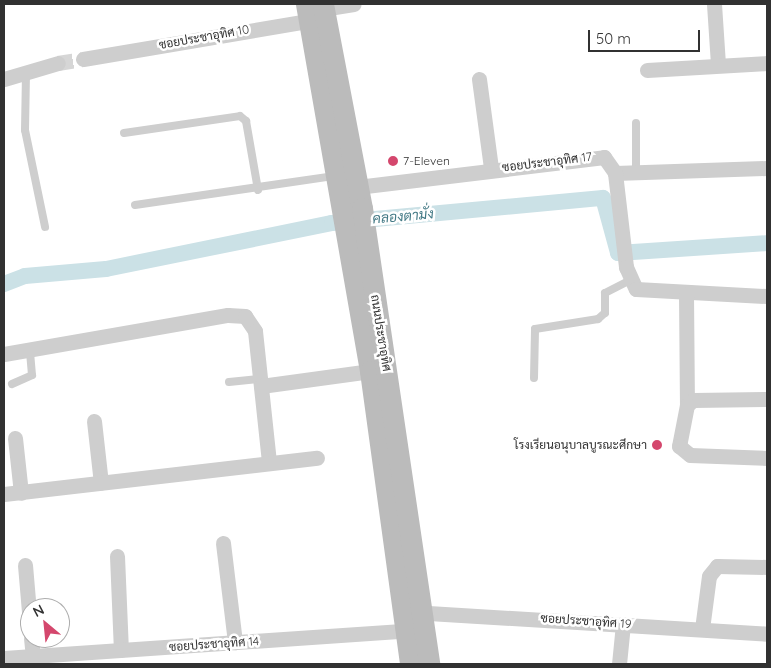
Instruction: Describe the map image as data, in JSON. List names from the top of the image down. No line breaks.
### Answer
{"streets":{"main road":["ถนนประชาอุทิศ"],"street":["ซอยประชาอุทิศ 10","ซอยประชาอุทิศ 17","ซอยประชาอุทิศ 19","ซอยประชาอุทิศ 14"]},"crossings":[["ซอยประชาอุทิศ 10","ถนนประชาอุทิศ"],["ซอยประชาอุทิศ 17","ถนนประชาอุทิศ"],["ถนนประชาอุทิศ","ซอยประชาอุทิศ 19"],["ถนนประชาอุทิศ","ซอยประชาอุทิศ 14"],["ซอยประชาอุทิศ 19","ซอยประชาอุทิศ 14"]],"water":["คลองตามั่ง"],"places":["7-Eleven","โรงเรียนอนุบาลบูรณะศึกษา"],"scale_bar":"50 m","north":"top left"}
